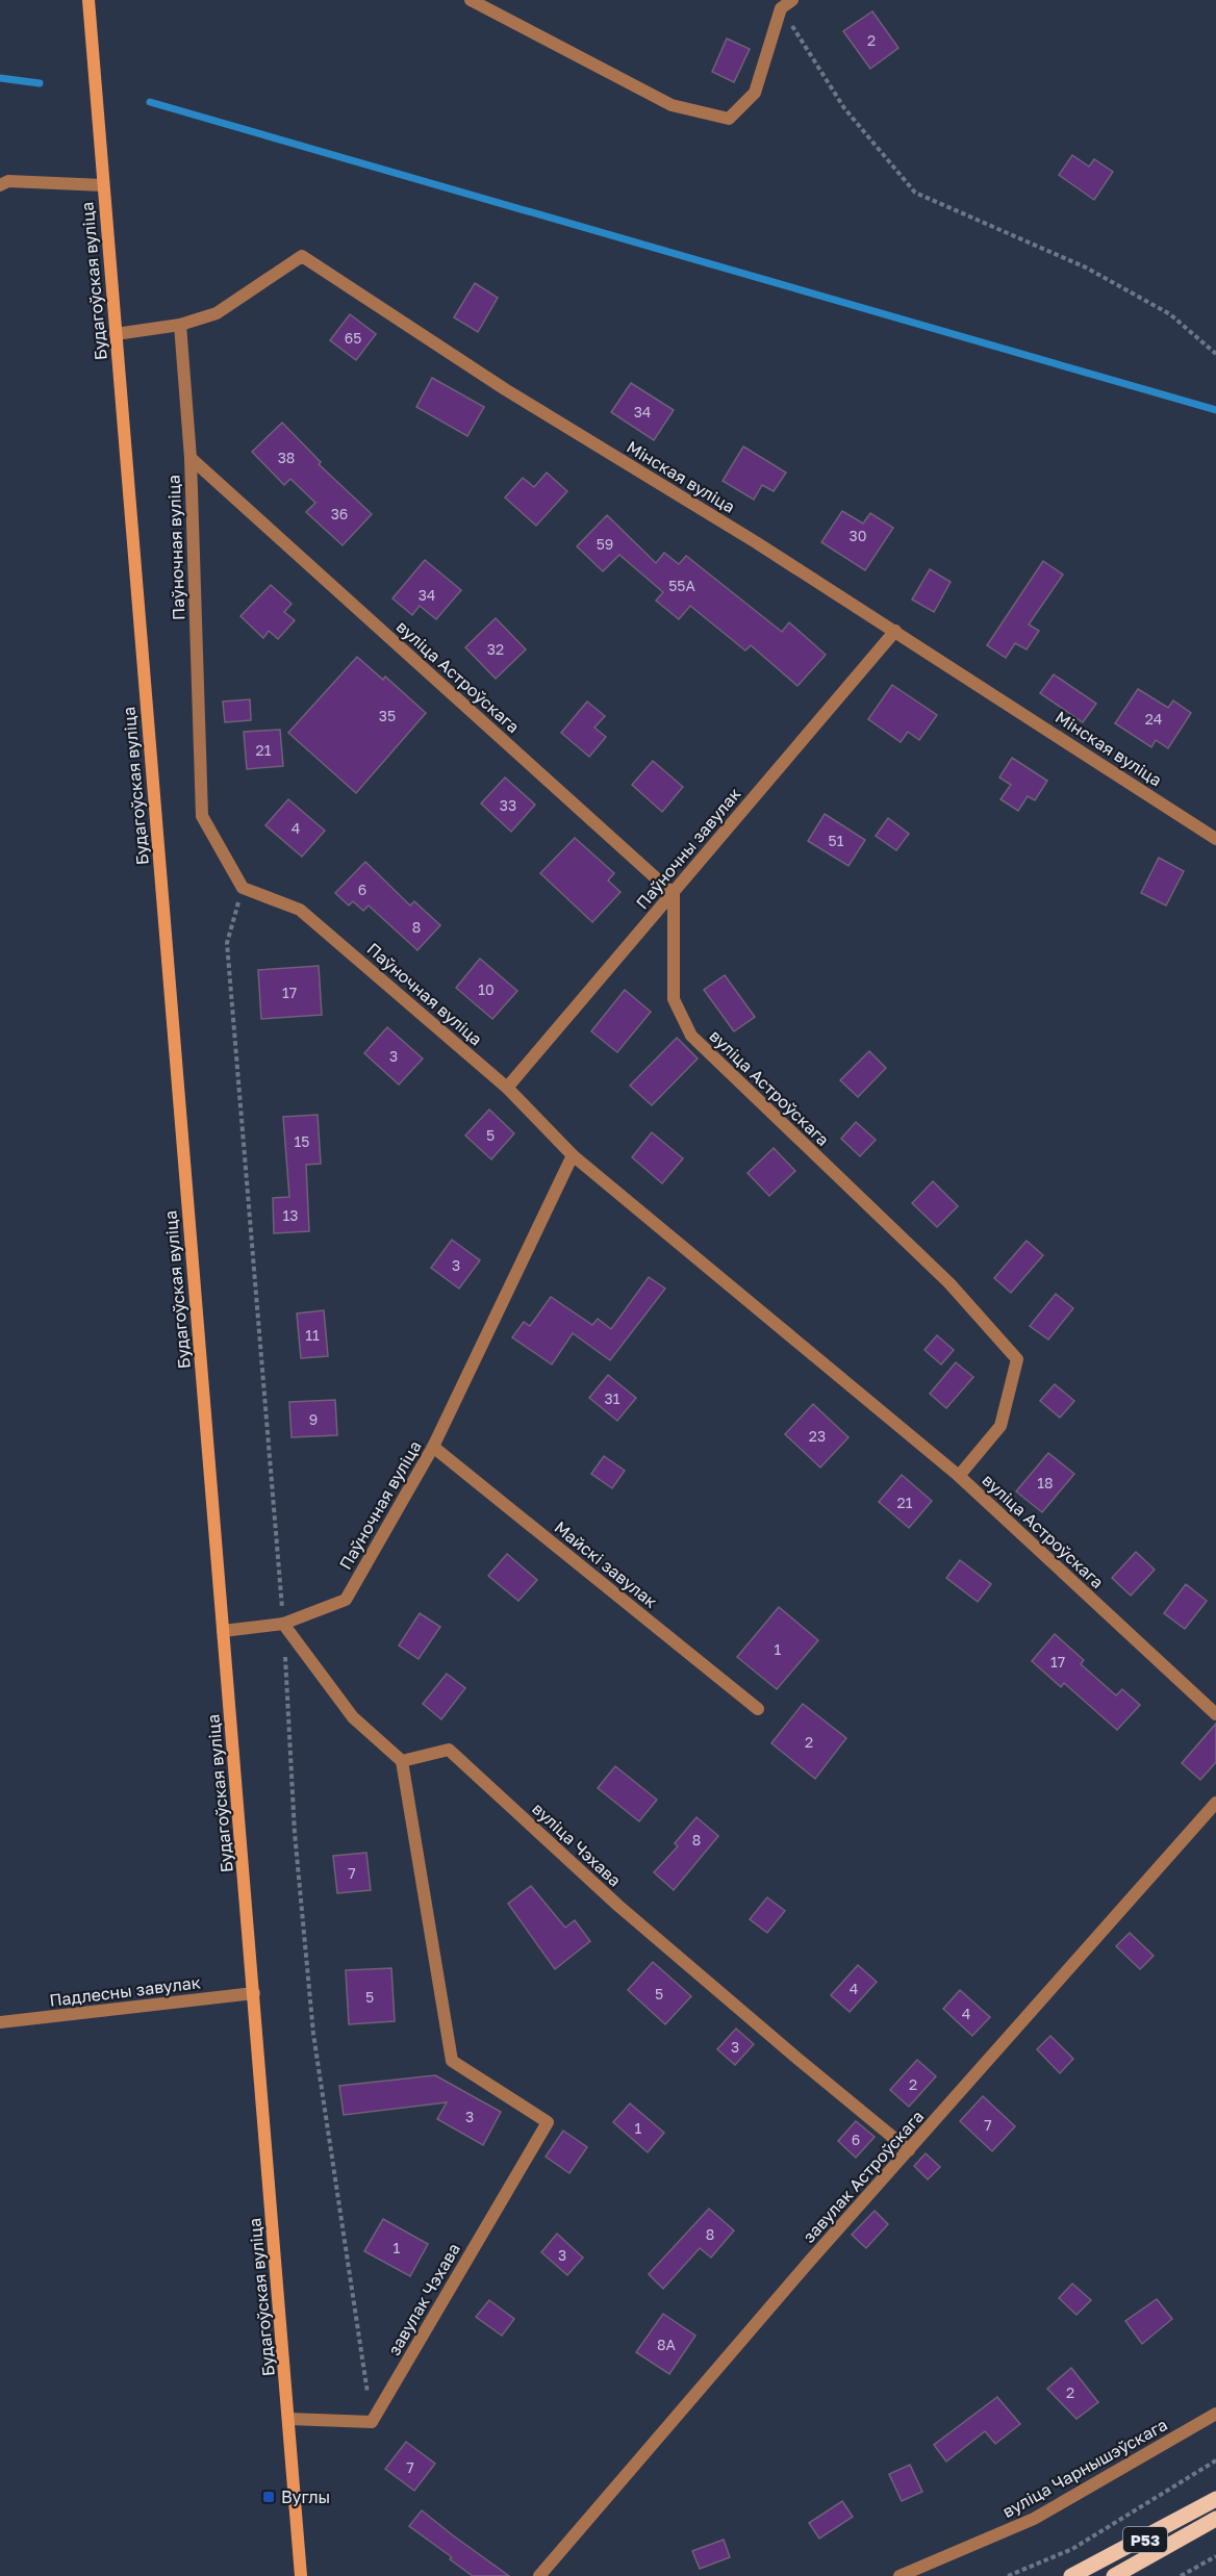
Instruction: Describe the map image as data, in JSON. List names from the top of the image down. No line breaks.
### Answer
{"streets":{"main road":["Р53"],"street":["Будагоўская вуліца","Мінская вуліца","Паўночная вуліца","вуліца Астроўскага","Паўночны завулак","Майскі завулак","вуліца Чэхава","Падлесны завулак","завулак Астроўскага","завулак Чэхава","вуліца Чарнышэўскага"]},"crossings":[["Будагоўская вуліца","Мінская вуліца"],["Будагоўская вуліца","Падлесны завулак"],["Будагоўская вуліца","завулак Чэхава"],["Мінская вуліца","Паўночная вуліца"],["Мінская вуліца","Паўночны завулак"],["Паўночная вуліца","вуліца Астроўскага"],["Паўночная вуліца","Паўночны завулак"],["Паўночная вуліца","Майскі завулак"],["вуліца Астроўскага","Паўночны завулак"],["вуліца Чэхава","завулак Астроўскага"],["вуліца Чэхава","завулак Чэхава"]],"places":{"transit":["Вуглы"]},"house_numbers":["2","65","34","38","36","30","59","55А","34","32","35","24","21","33","4","51","6","8","10","17","3","5","15","13","3","11","31","9","23","18","21","1","17","2","8","7","4","5","5","4","3","2","3","7","1","6","8","1","3","8А","2","7"]}
